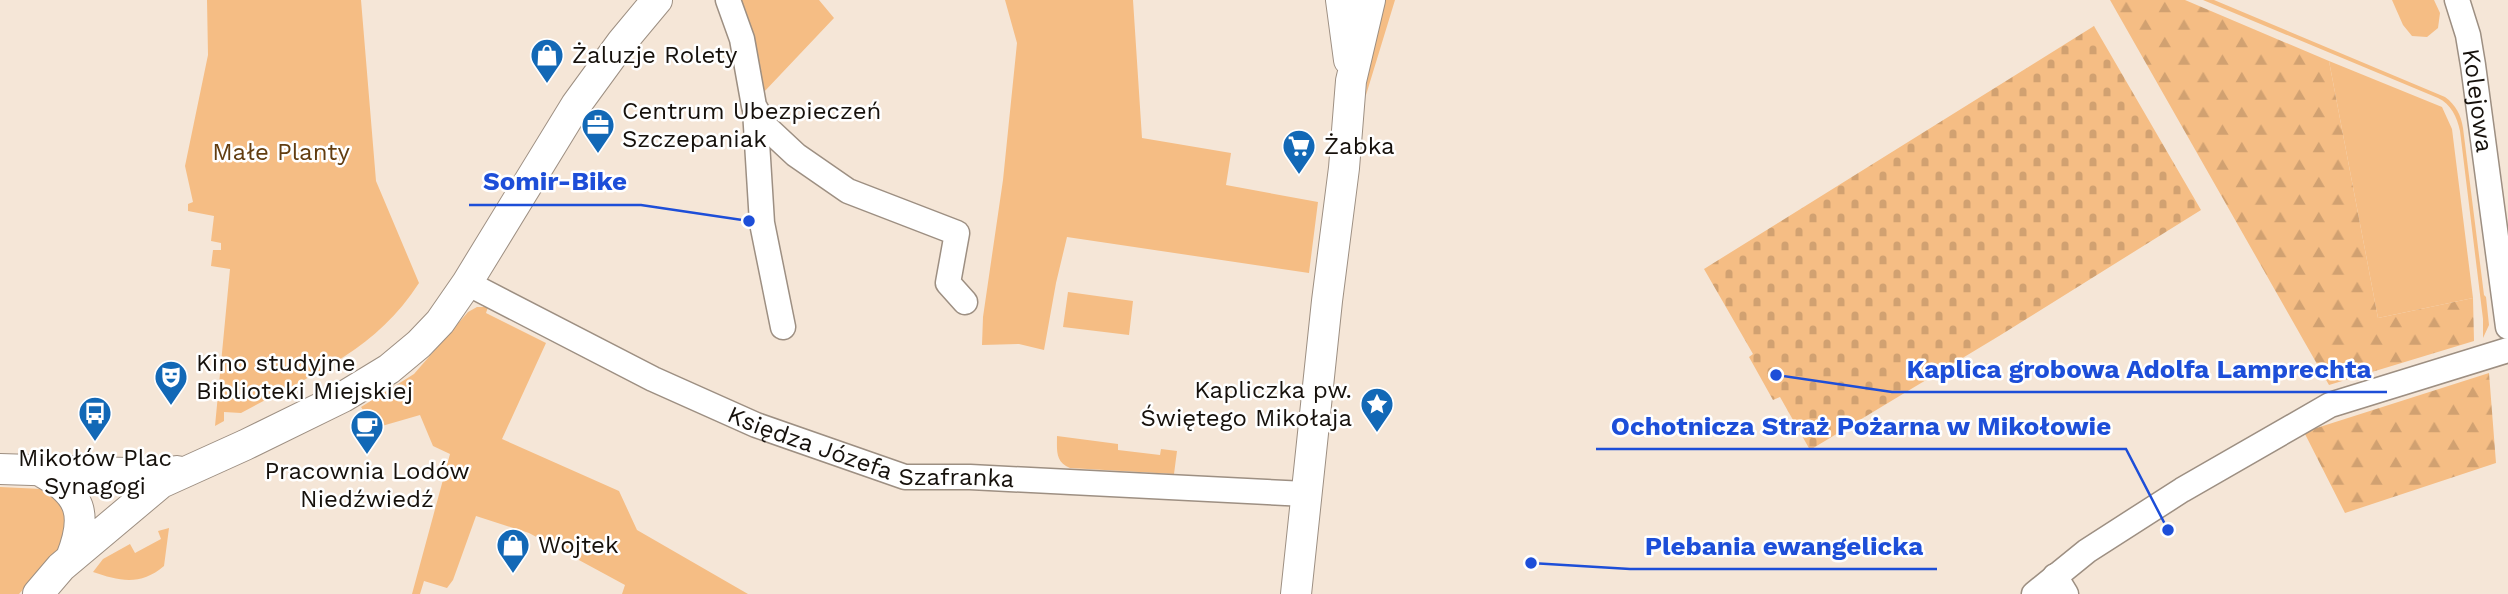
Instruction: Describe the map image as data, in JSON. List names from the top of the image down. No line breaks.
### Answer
{"streets":{"street":["Kolejowa","Księdza Józefa Szafranka"]},"parks":["Małe Planty"],"places":{"shop":["Żaluzje Rolety","Wojtek"],"office":["Centrum Ubezpieczeń Szczepaniak"],"supermarket":["Żabka"],"other":["Somir-Bike","Kaplica grobowa Adolfa Lamprechta","Ochotnicza Straż Pożarna w Mikołowie","Plebania ewangelicka"],"theatre":["Kino studyjne Biblioteki Miejskiej"],"place":["Kapliczka pw. Świętego Mikołaja"],"bus stop":["Mikołów Plac Synagogi"],"cafe":["Pracownia Lodów Niedźwiedź"]}}
